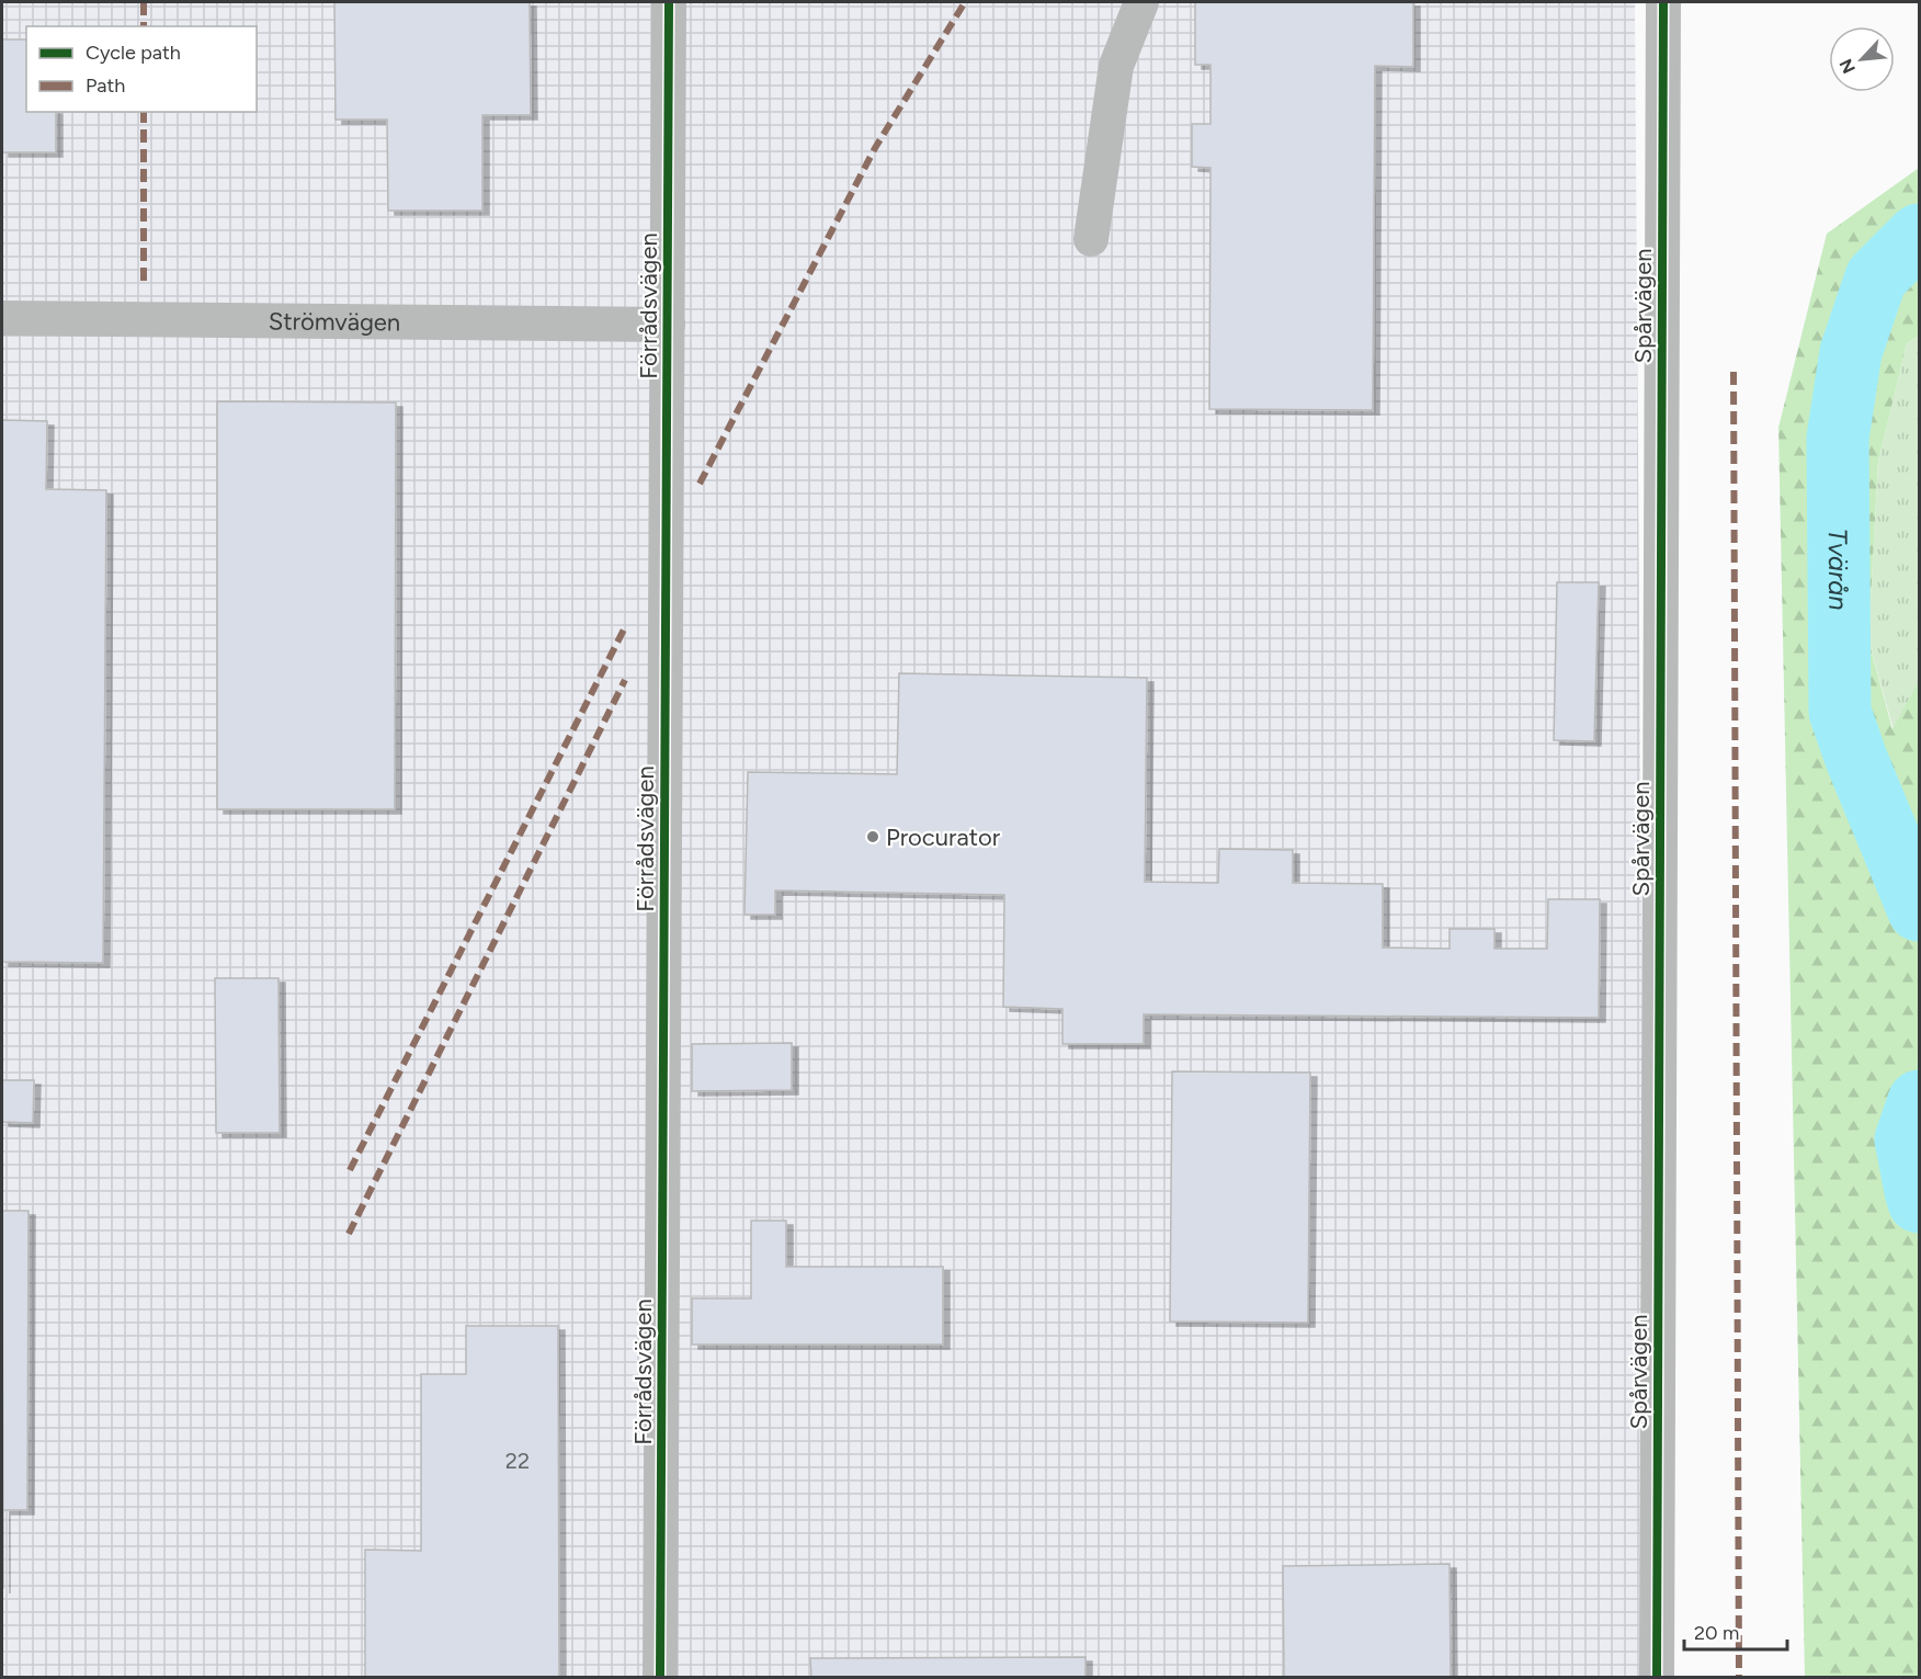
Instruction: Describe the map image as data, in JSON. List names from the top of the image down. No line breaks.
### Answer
{"streets":{"street":["Förrådsvägen","Spårvägen","Strömvägen"]},"crossings":[["Förrådsvägen","Strömvägen"]],"water":["Tvärån"],"places":["Procurator"],"house_numbers":["22"],"legend":["Cycle path","Path"],"scale_bar":"20 m","north":"bottom left"}
